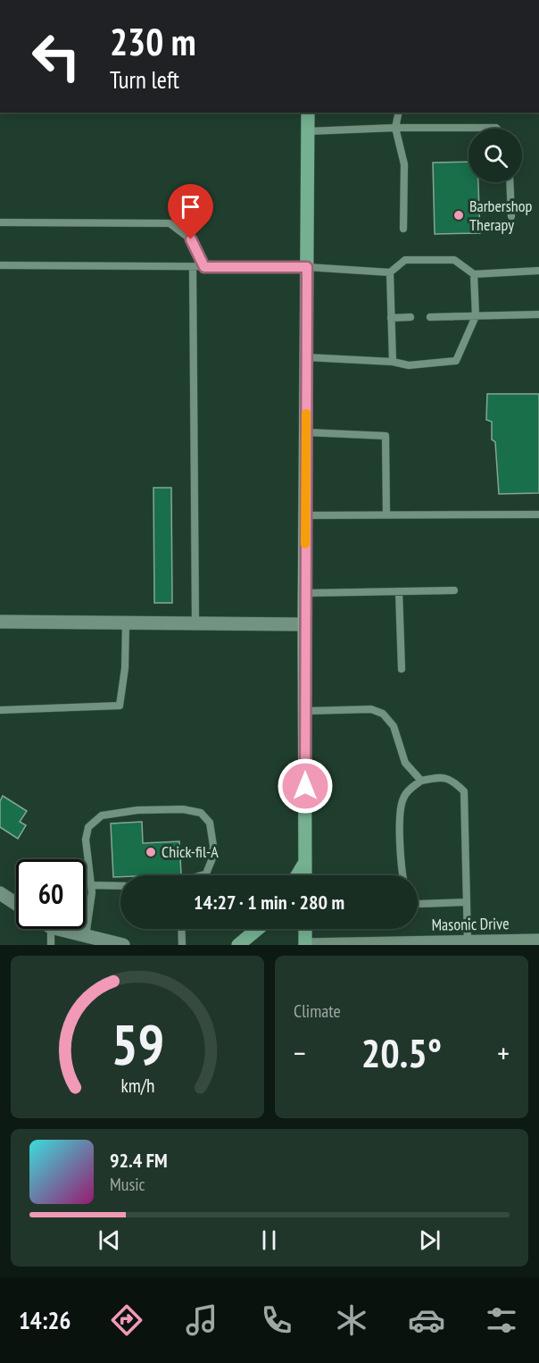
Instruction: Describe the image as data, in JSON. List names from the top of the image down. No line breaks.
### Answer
{"streets":{"street":["Masonic Drive"]},"places":["Barbershop Therapy","Chick-fil-A"],"page":{"turn":["230 m","Turn left"],"limit":"60","trip":"14:27 · 1 min · 280 m","tile":"Climate","heat":["−","20.5°","+"],"song":["92.4 FM","Music"],"tabs":"14:26","gauge":["59","km/h"]}}
